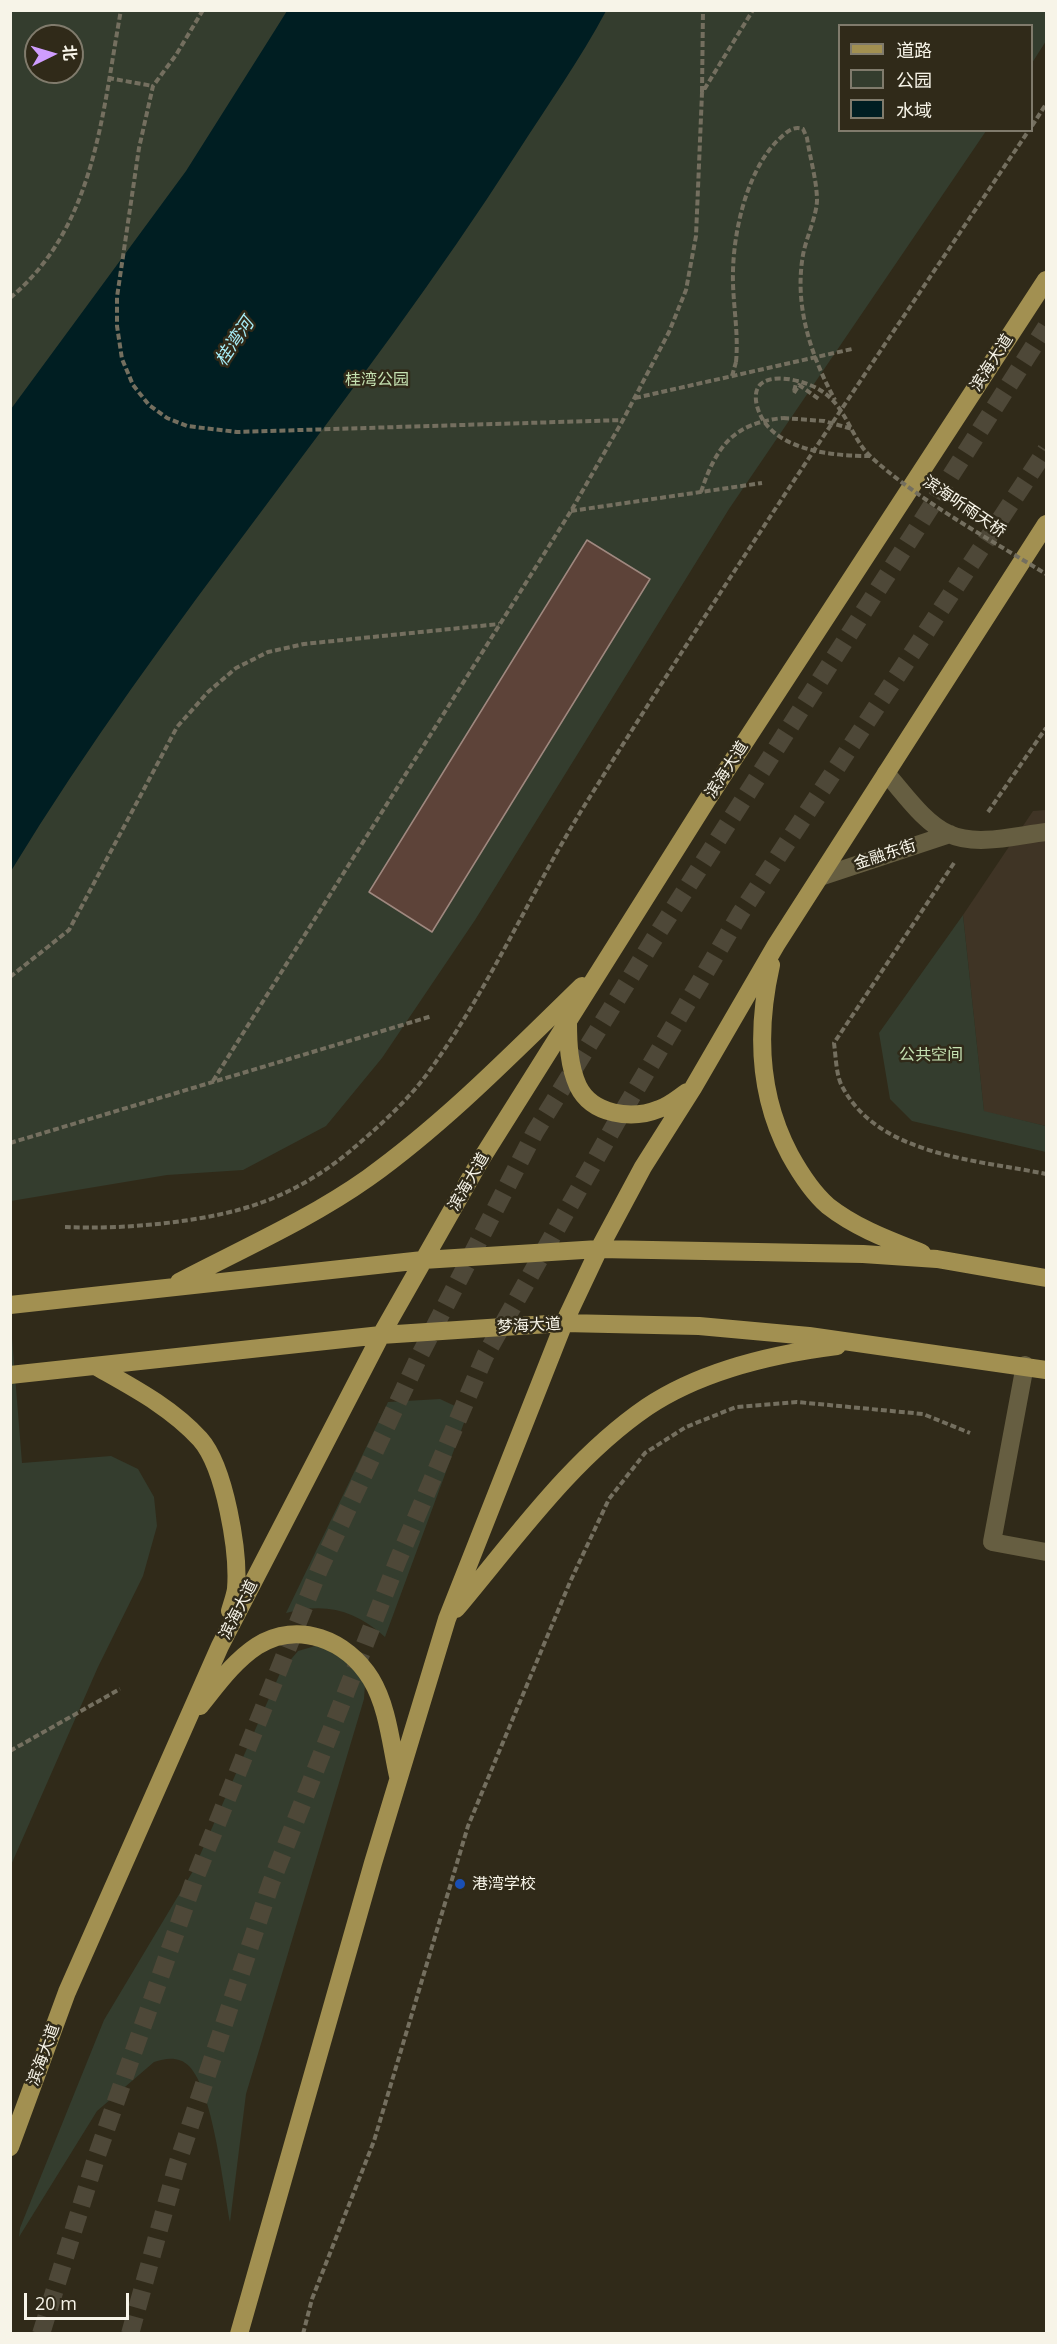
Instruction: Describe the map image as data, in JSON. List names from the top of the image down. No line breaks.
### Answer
{"streets":{"main road":["滨海大道","梦海大道"],"street":["金融东街"],"path":["滨海听雨天桥"]},"crossings":[["滨海大道","梦海大道"]],"water":["桂湾河"],"parks":["桂湾公园","公共空间"],"places":["港湾学校"],"legend":["道路","公园","水域"],"scale_bar":"20 m","north":"right"}
